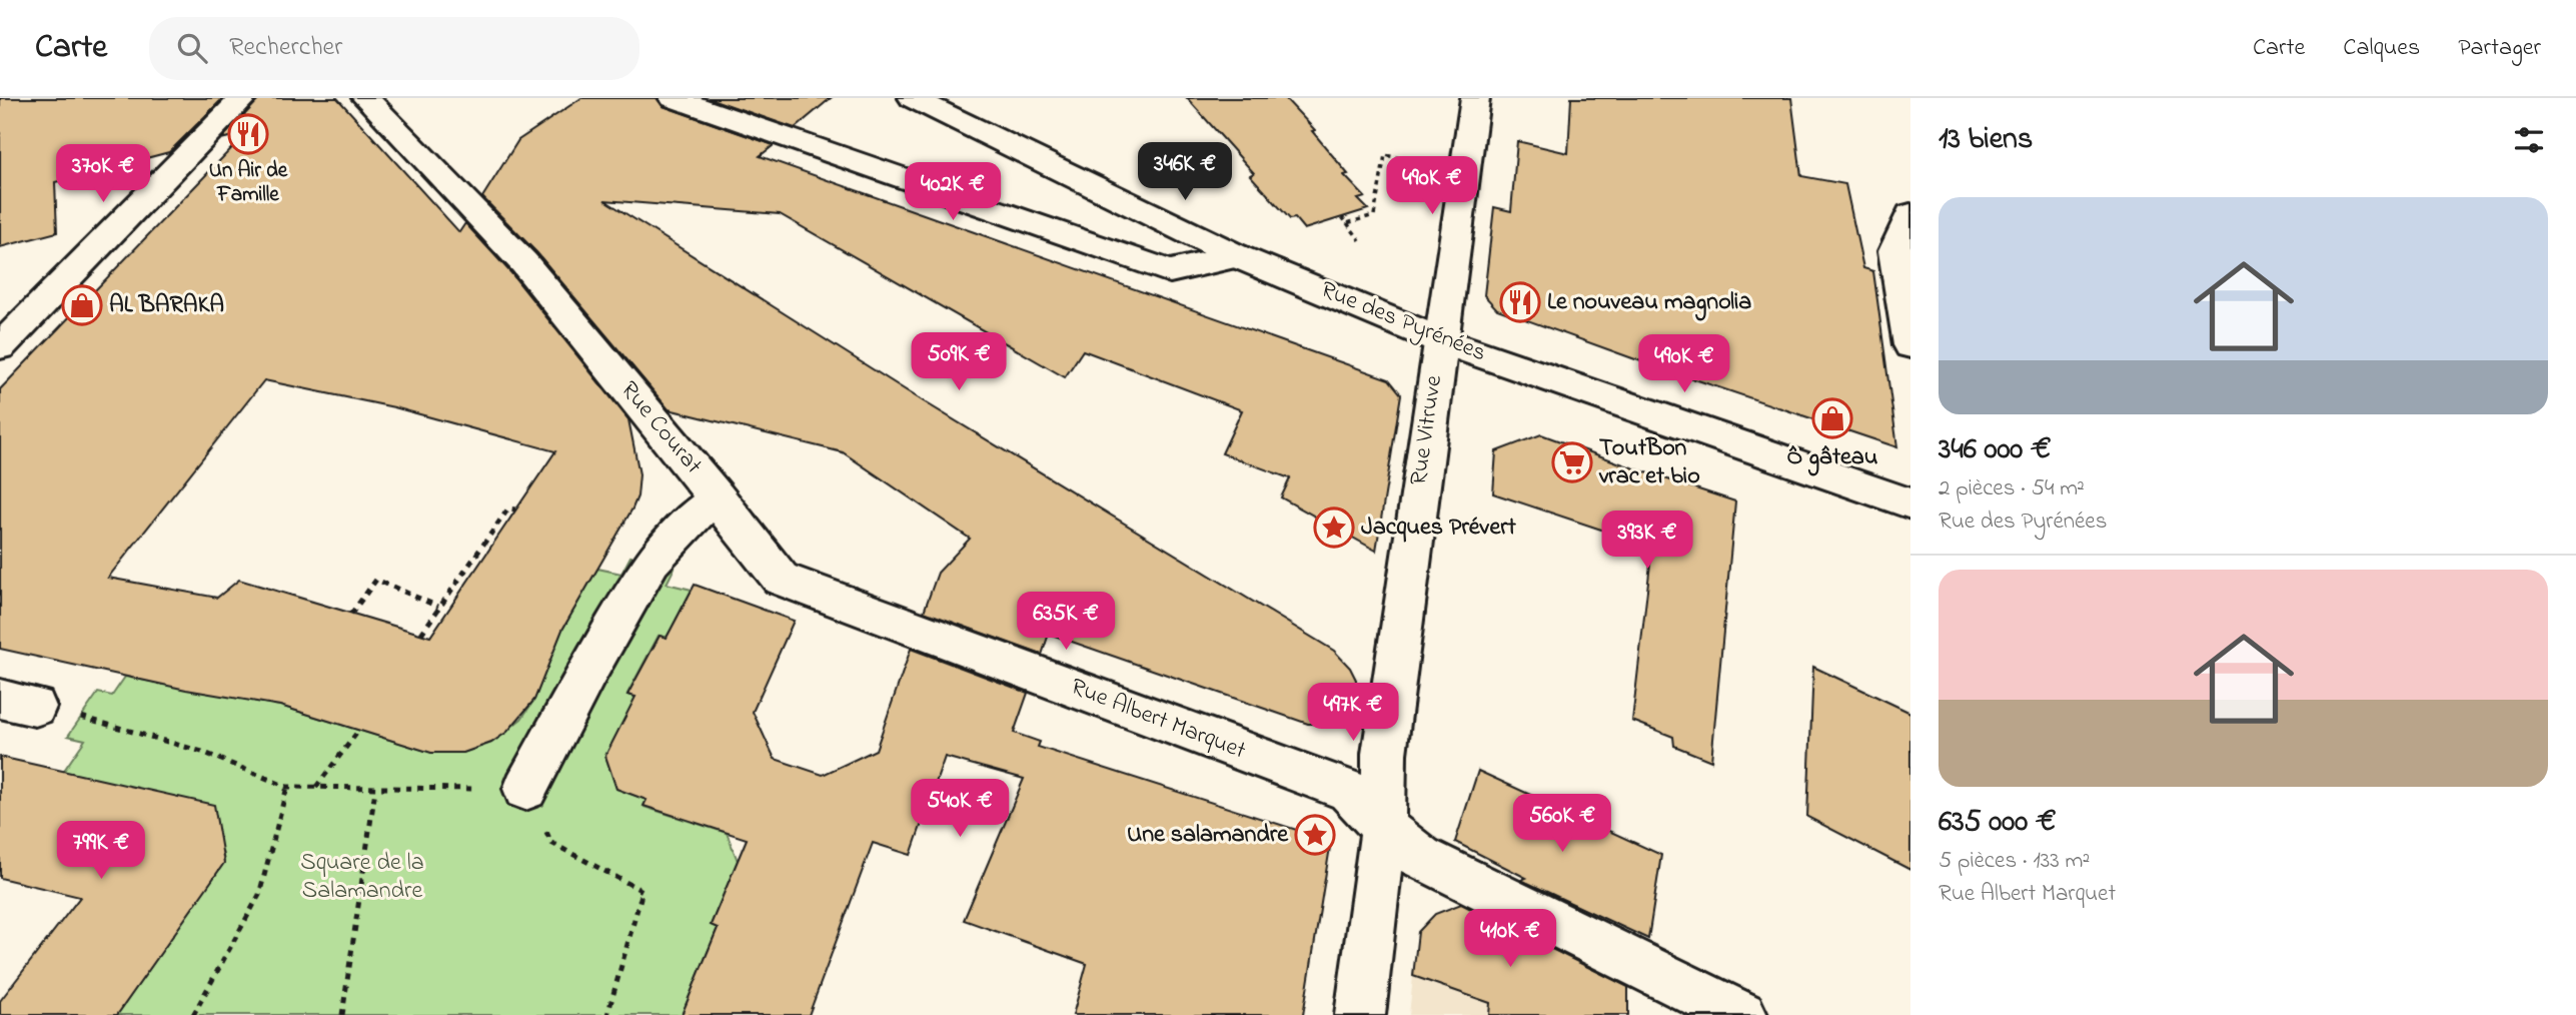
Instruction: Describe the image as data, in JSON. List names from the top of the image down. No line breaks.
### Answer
{"streets":{"street":["Rue des Pyrénées","Rue Courat","Rue Vitruve","Rue Albert Marquet"]},"crossings":[["Rue des Pyrénées","Rue Vitruve"],["Rue Courat","Rue Albert Marquet"],["Rue Vitruve","Rue Albert Marquet"]],"parks":["Square de la Salamandre"],"places":{"restaurant":["Un Air de Famille","Le nouveau magnolia"],"shop":["AL BARAKA","Ô gâteau"],"supermarket":["ToutBon vrac et bio"],"place":["Jacques Prévert","Une salamandre"]},"page":{"header":"Carte","search":"Rechercher","nav":["Carte","Calques","Partager"],"heading":"13 biens","price":["346K €","370K €","490K €","402K €","509K €","490K €","393K €","635K €","497K €","540K €","560K €","799K €","410K €"],"list":[{"name":"346 000 €","note":"2 pièces · 54 m² · Rue des Pyrénées"},{"name":"635 000 €","note":"5 pièces · 133 m² · Rue Albert Marquet"}]}}
